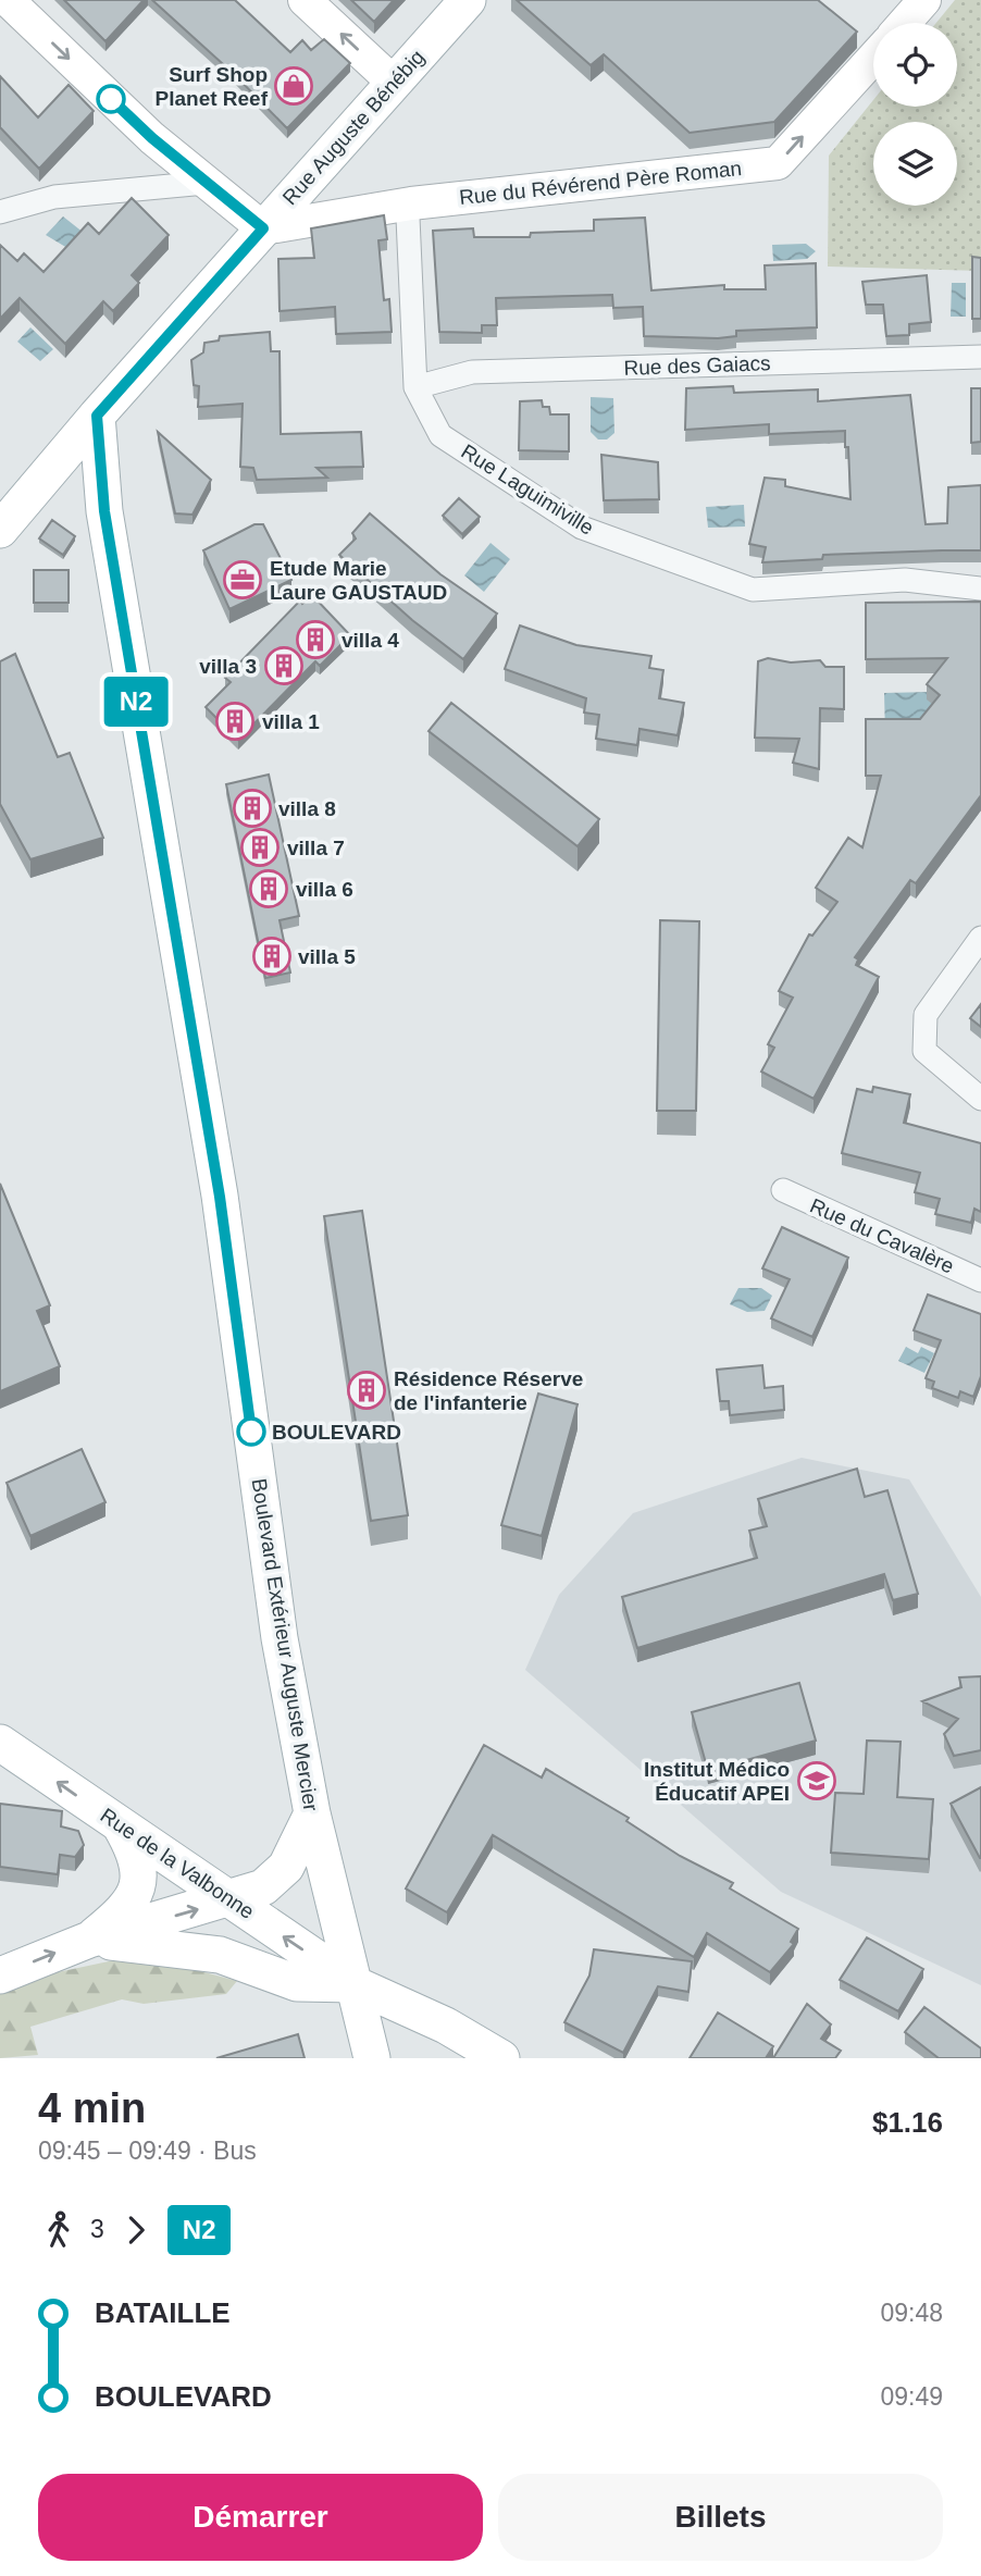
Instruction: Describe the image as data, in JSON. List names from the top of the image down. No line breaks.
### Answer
{"streets":{"main road":["Rue Auguste Bénébig","Boulevard Extérieur Auguste Mercier","Rue de la Valbonne"],"street":["Rue du Révérend Père Roman","Rue des Gaiacs","Rue Laguimiville","Rue du Cavalère"]},"crossings":[["Rue Auguste Bénébig","Rue du Révérend Père Roman"],["Rue Auguste Bénébig","Boulevard Extérieur Auguste Mercier"],["Rue du Révérend Père Roman","Rue Laguimiville"],["Rue des Gaiacs","Rue Laguimiville"],["Boulevard Extérieur Auguste Mercier","Rue de la Valbonne"]],"one_way":["Rue du Révérend Père Roman","Rue de la Valbonne"],"places":{"shop":["Surf Shop Planet Reef"],"office":["Etude Marie Laure GAUSTAUD"],"building":["villa 4","villa 3","villa 1","villa 8","villa 7","villa 6","villa 5","Résidence Réserve de l'infanterie"],"other":["BOULEVARD"],"school or university":["Institut Médico Éducatif APEI"]},"lines":["bus line N2"],"page":{"on_map":"N2","heading":["4 min","09:45 – 09:49 · Bus","$1.16"],"legs":["3","N2"],"list":[{"name":"BATAILLE","value":"09:48"},{"name":"BOULEVARD","value":"09:49"}],"buttons":["Démarrer","Billets"]}}
